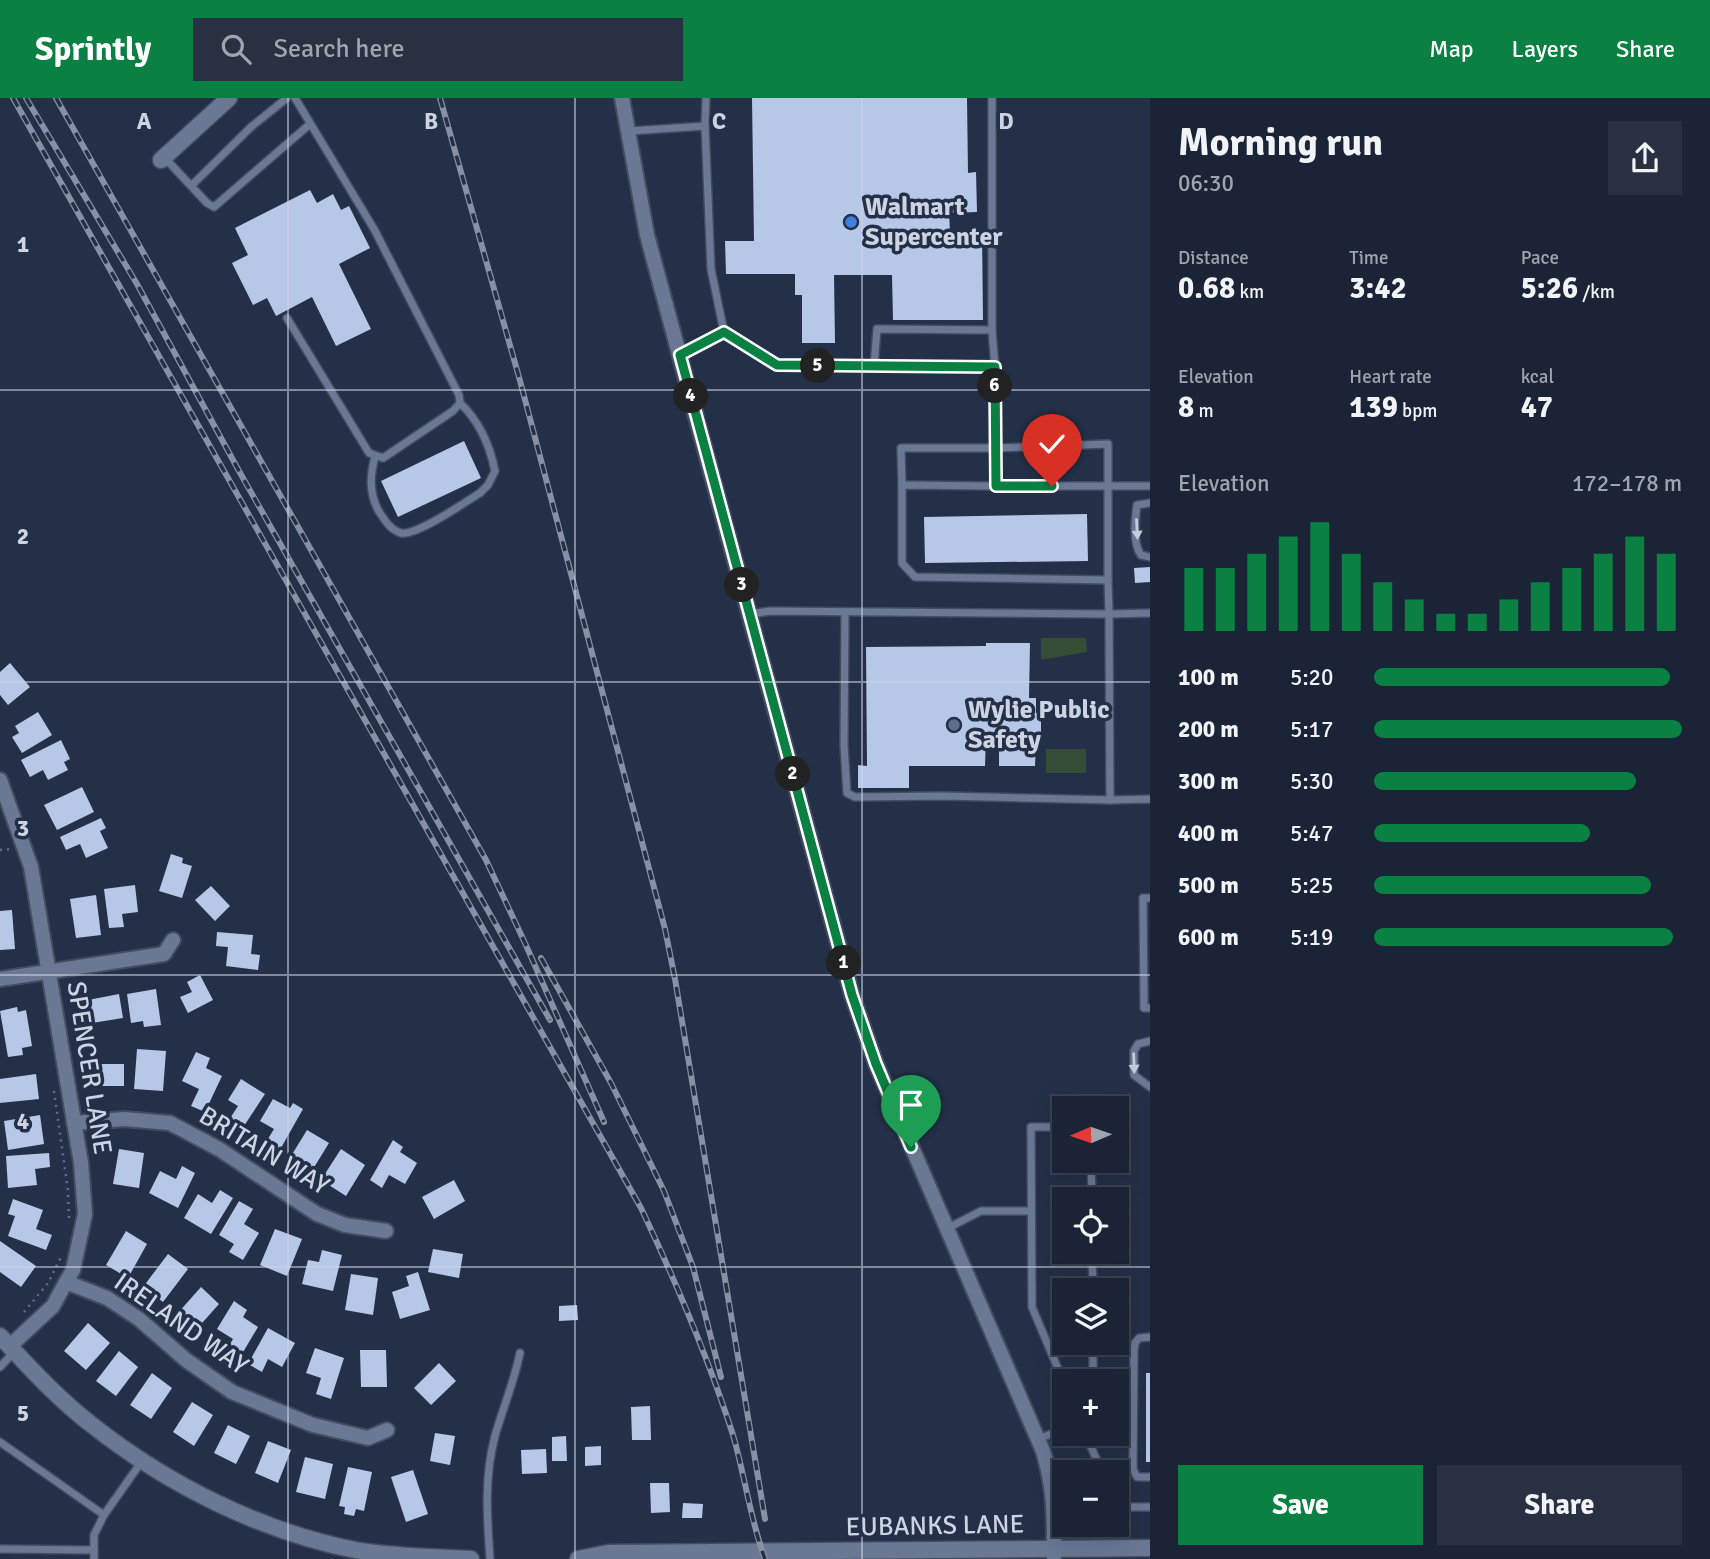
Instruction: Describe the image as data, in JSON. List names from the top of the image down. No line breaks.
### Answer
{"streets":{"street":["SPENCER LANE","BRITAIN WAY","IRELAND WAY","EUBANKS LANE"]},"crossings":[["SPENCER LANE","BRITAIN WAY"],["SPENCER LANE","IRELAND WAY"]],"places":["Walmart Supercenter","Wylie Public Safety"],"north":"left","page":{"header":"Sprintly","search":"Search here","nav":["Map","Layers","Share"],"heading":["Morning run","06:30"],"stats":[["Distance","0.68 km"],["Time","3:42"],["Pace","5:26 /km"],["Elevation","8 m"],["Heart rate","139 bpm"],["kcal","47"]],"pins":["5","6","4","3","2","1"],"chart":["Elevation","172–178 m"],"list":[{"name":"100 m","note":"5:20"},{"name":"200 m","note":"5:17"},{"name":"300 m","note":"5:30"},{"name":"400 m","note":"5:47"},{"name":"500 m","note":"5:25"},{"name":"600 m","note":"5:19"}],"map_buttons":["+","−"],"buttons":["Save","Share"]},"grid":{"columns":["A","B","C","D"],"rows":["1","2","3","4","5"]}}
